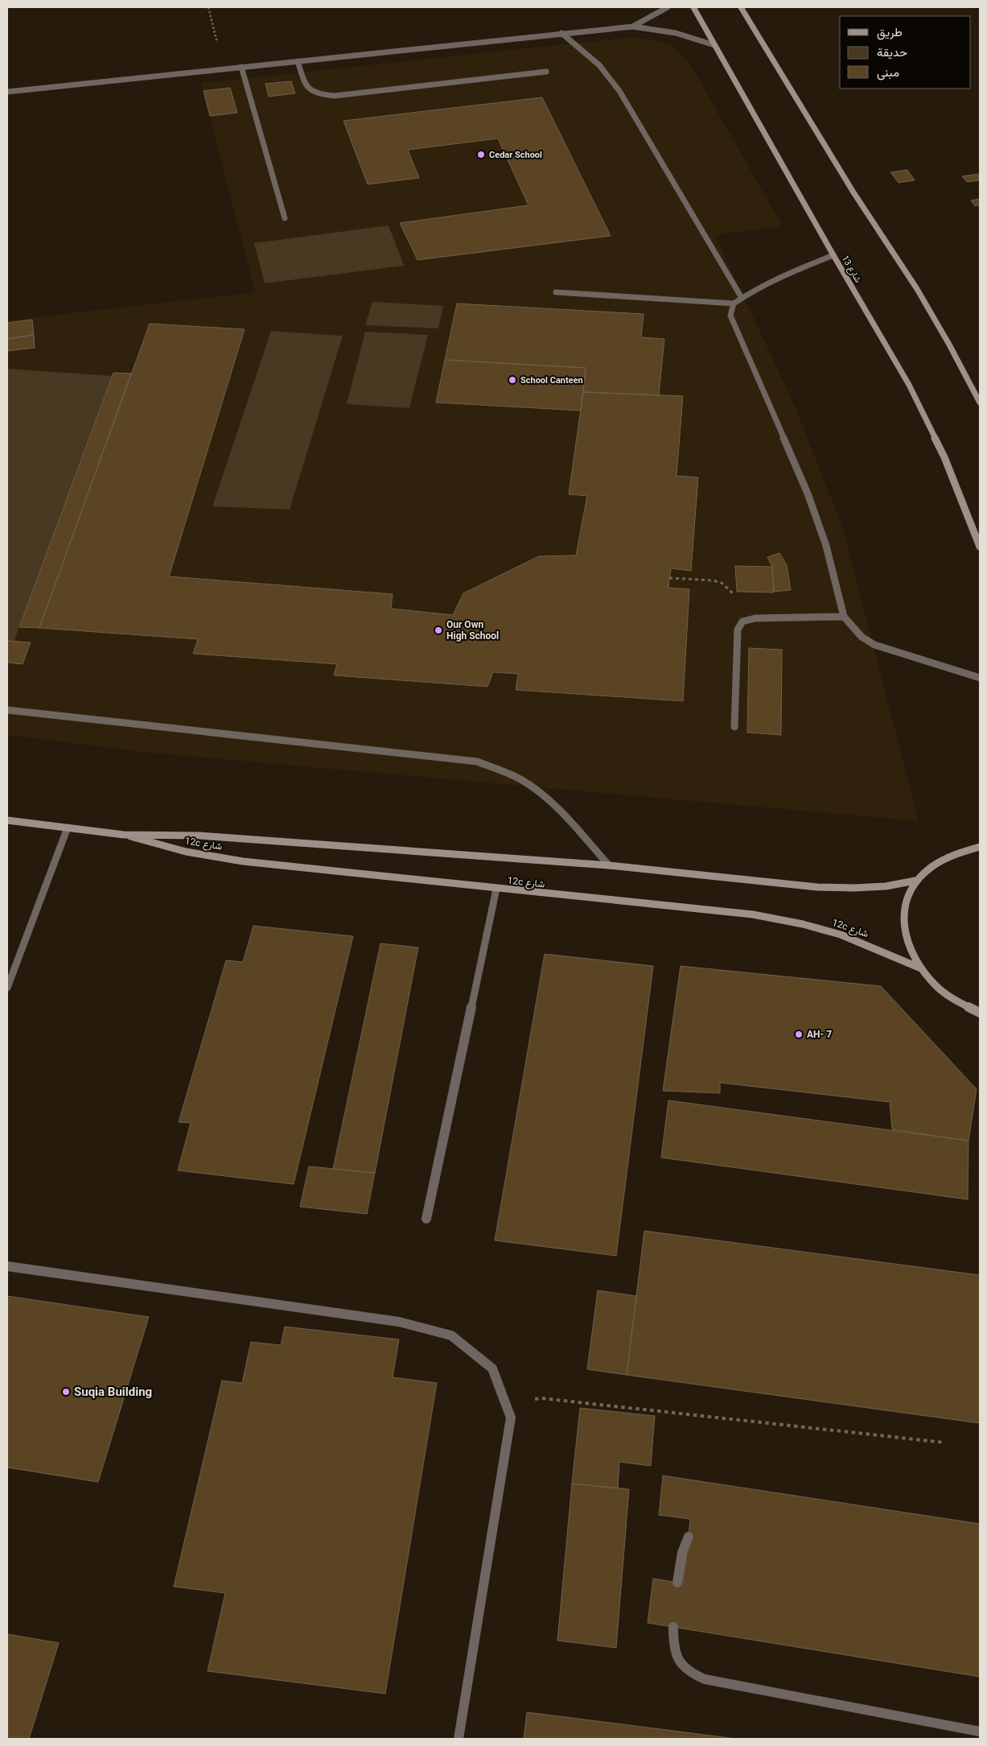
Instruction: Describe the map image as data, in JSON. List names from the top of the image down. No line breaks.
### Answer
{"streets":{"street":["شارع 13","12c شارع"]},"places":["Cedar School","School Canteen","Our Own High School","AH- 7","Suqia Building"],"legend":["طريق","حديقة","مبنى"]}
